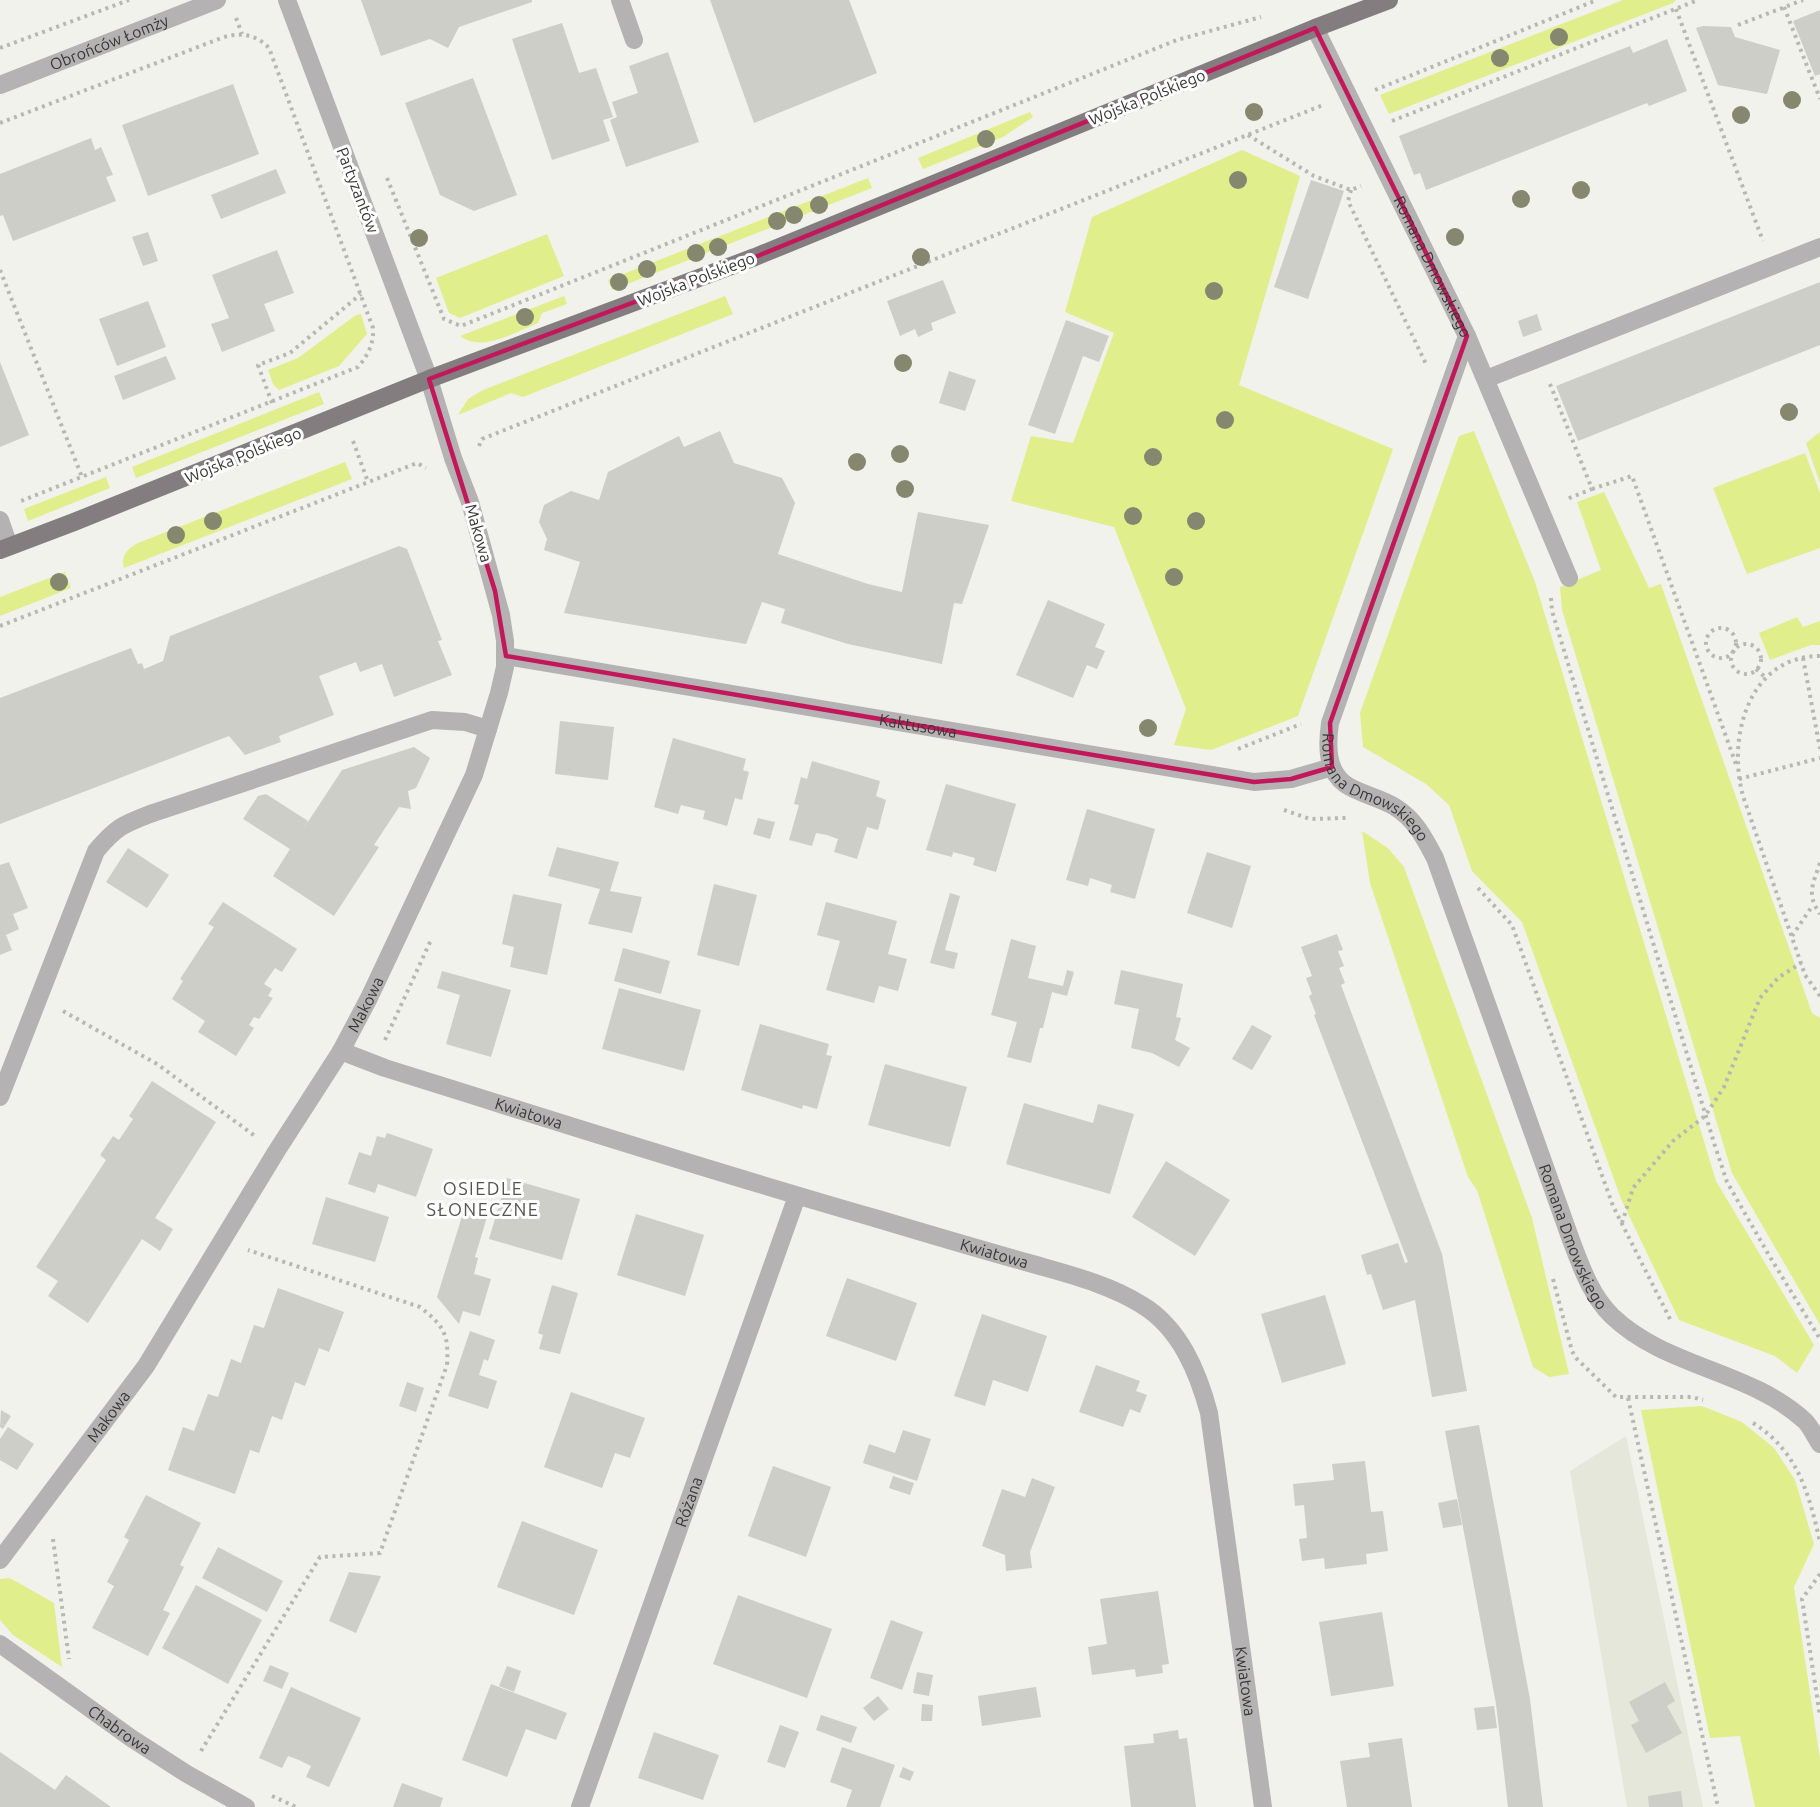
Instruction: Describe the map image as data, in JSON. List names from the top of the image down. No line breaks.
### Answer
{"streets":{"main road":["Wojska Polskiego"],"street":["Obrońców Łomży","Partyzantów","Romana Dmowskiego","Makowa","Kaktusowa","Kwiatowa","Różana","Chabrowa"]},"crossings":[["Wojska Polskiego","Partyzantów"],["Wojska Polskiego","Romana Dmowskiego"],["Wojska Polskiego","Makowa"],["Partyzantów","Makowa"],["Romana Dmowskiego","Kaktusowa"],["Makowa","Kaktusowa"],["Makowa","Kwiatowa"],["Kwiatowa","Różana"]],"districts":["OSIEDLE SŁONECZNE"]}
